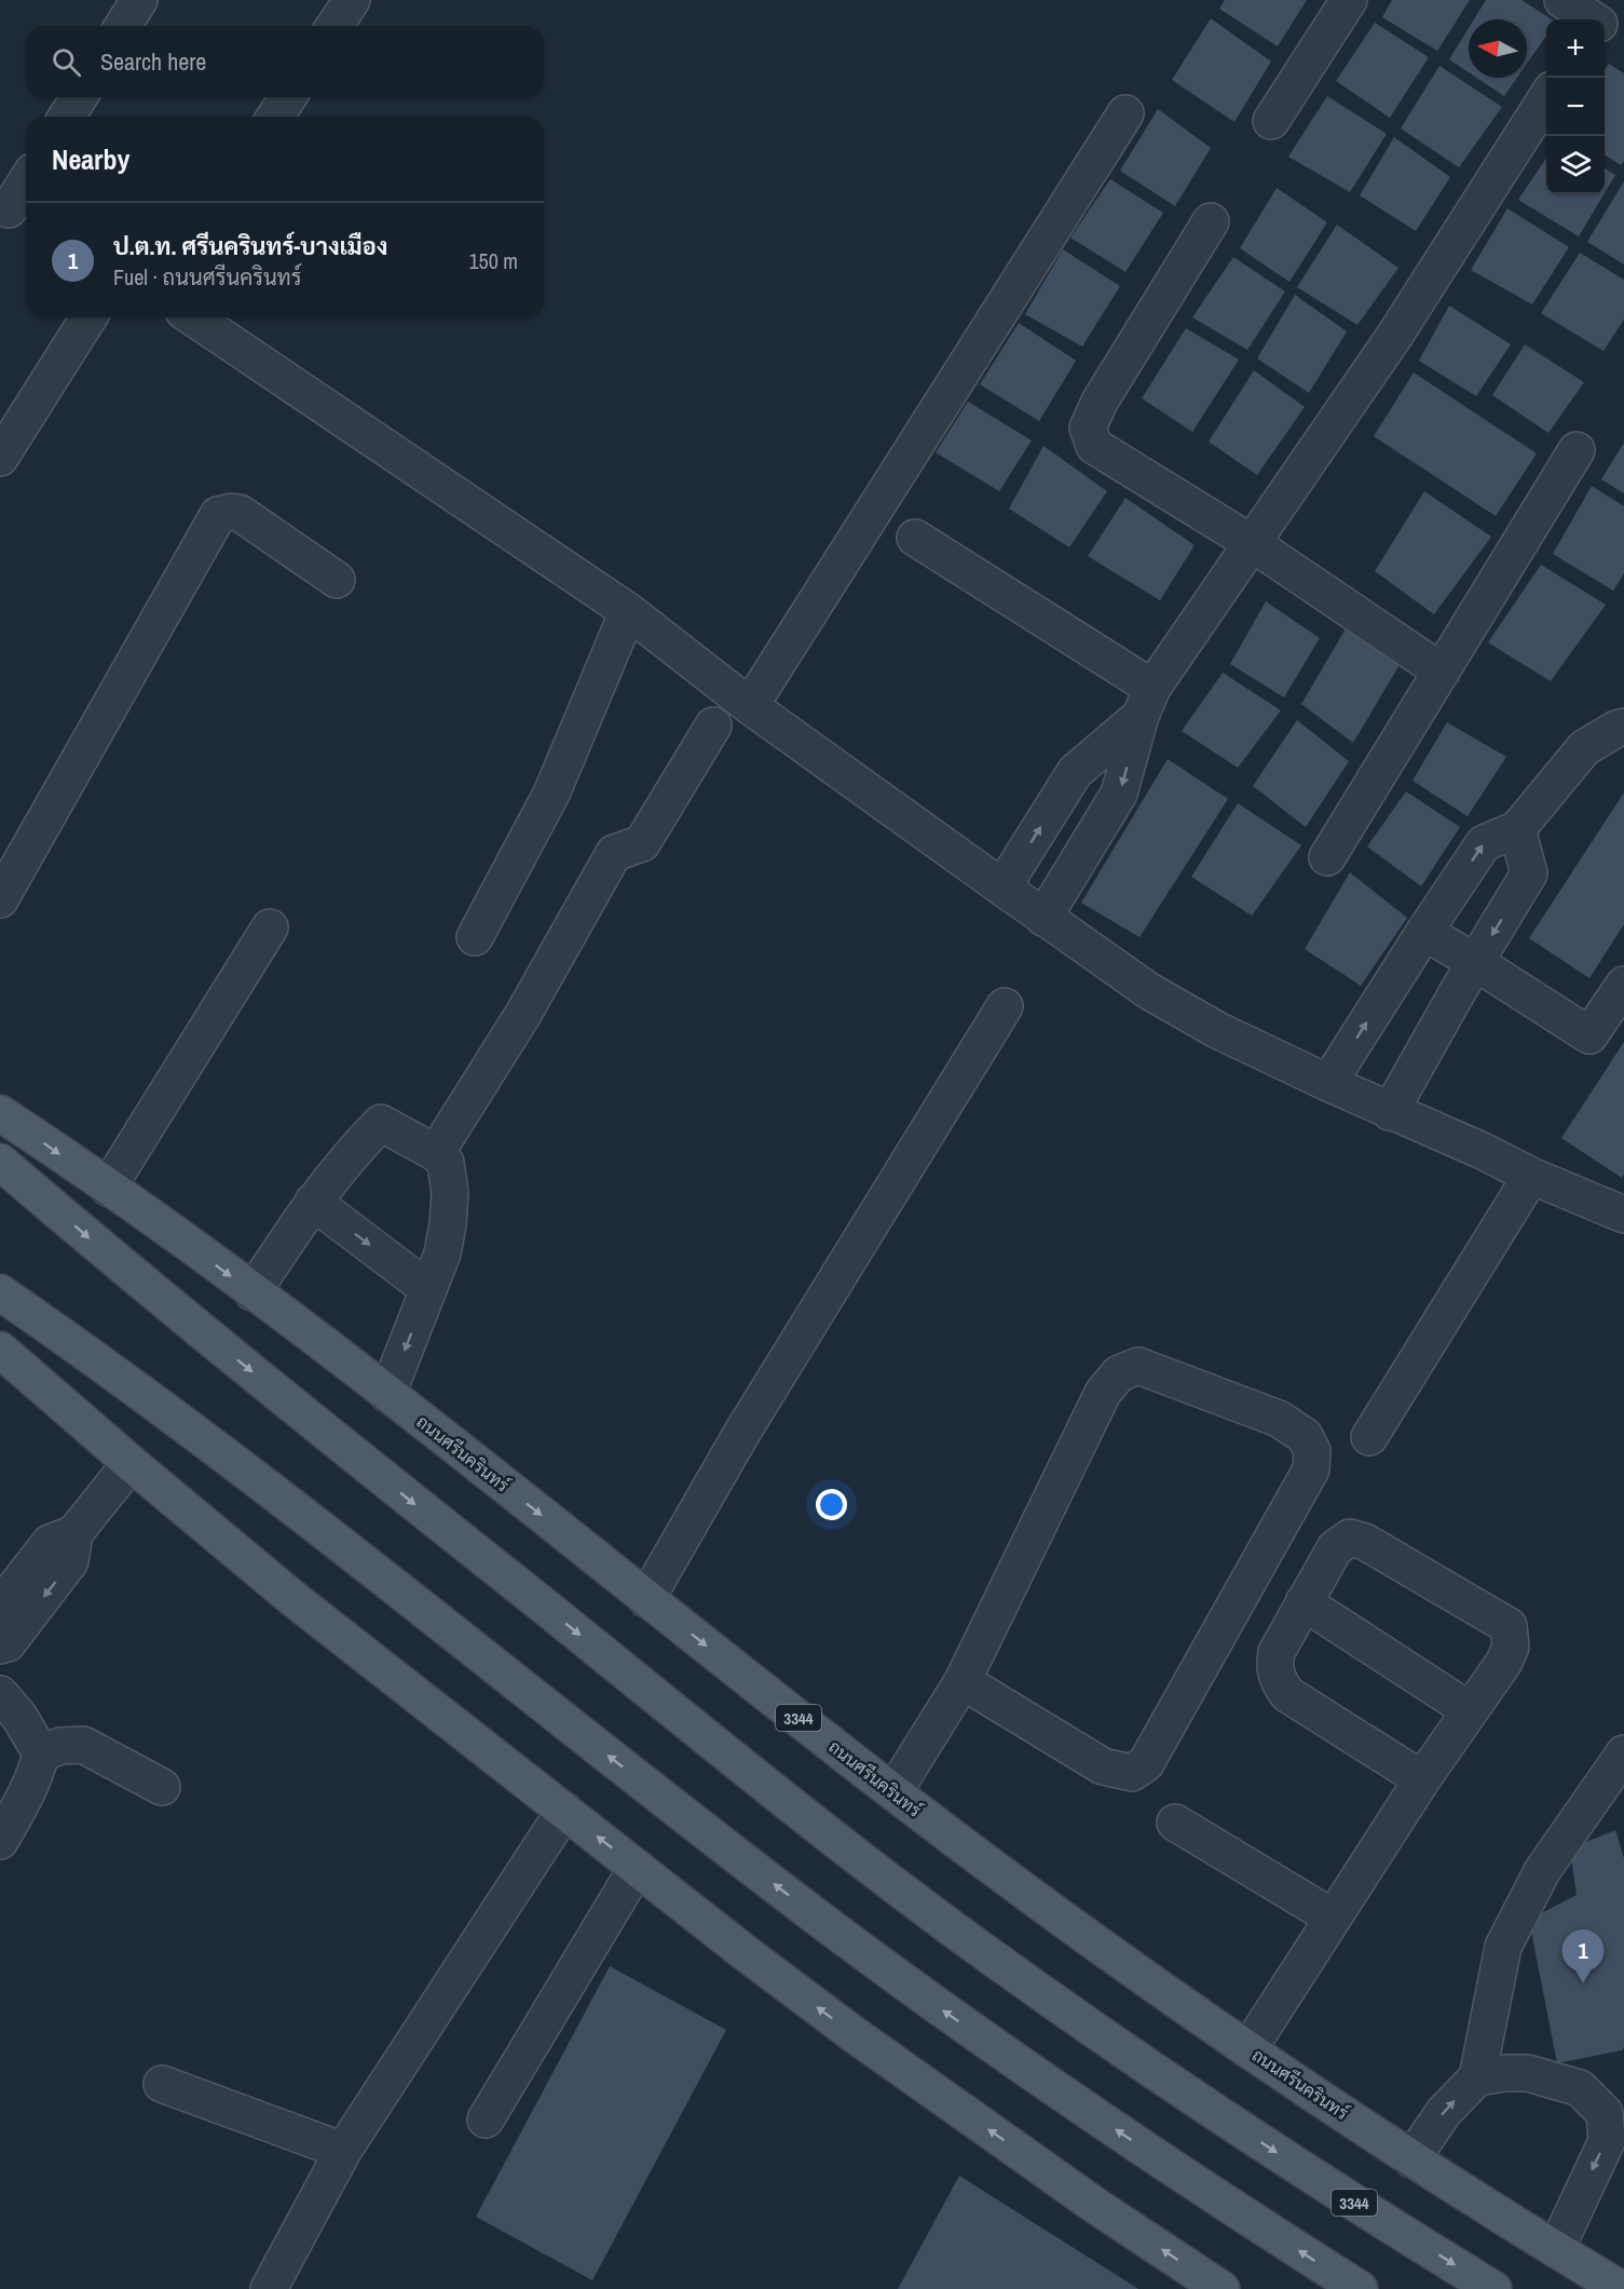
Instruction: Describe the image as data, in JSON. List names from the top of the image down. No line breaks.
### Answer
{"streets":{"main road":["ถนนศรีนครินทร์","3344"]},"north":"left","page":{"map_buttons":["+","−"],"search":"Search here","heading":"Nearby","list":[{"mark":"1","name":"ป.ต.ท. ศรีนครินทร์-บางเมือง","note":"Fuel · ถนนศรีนครินทร์","value":"150 m"}],"pins":"1"}}
